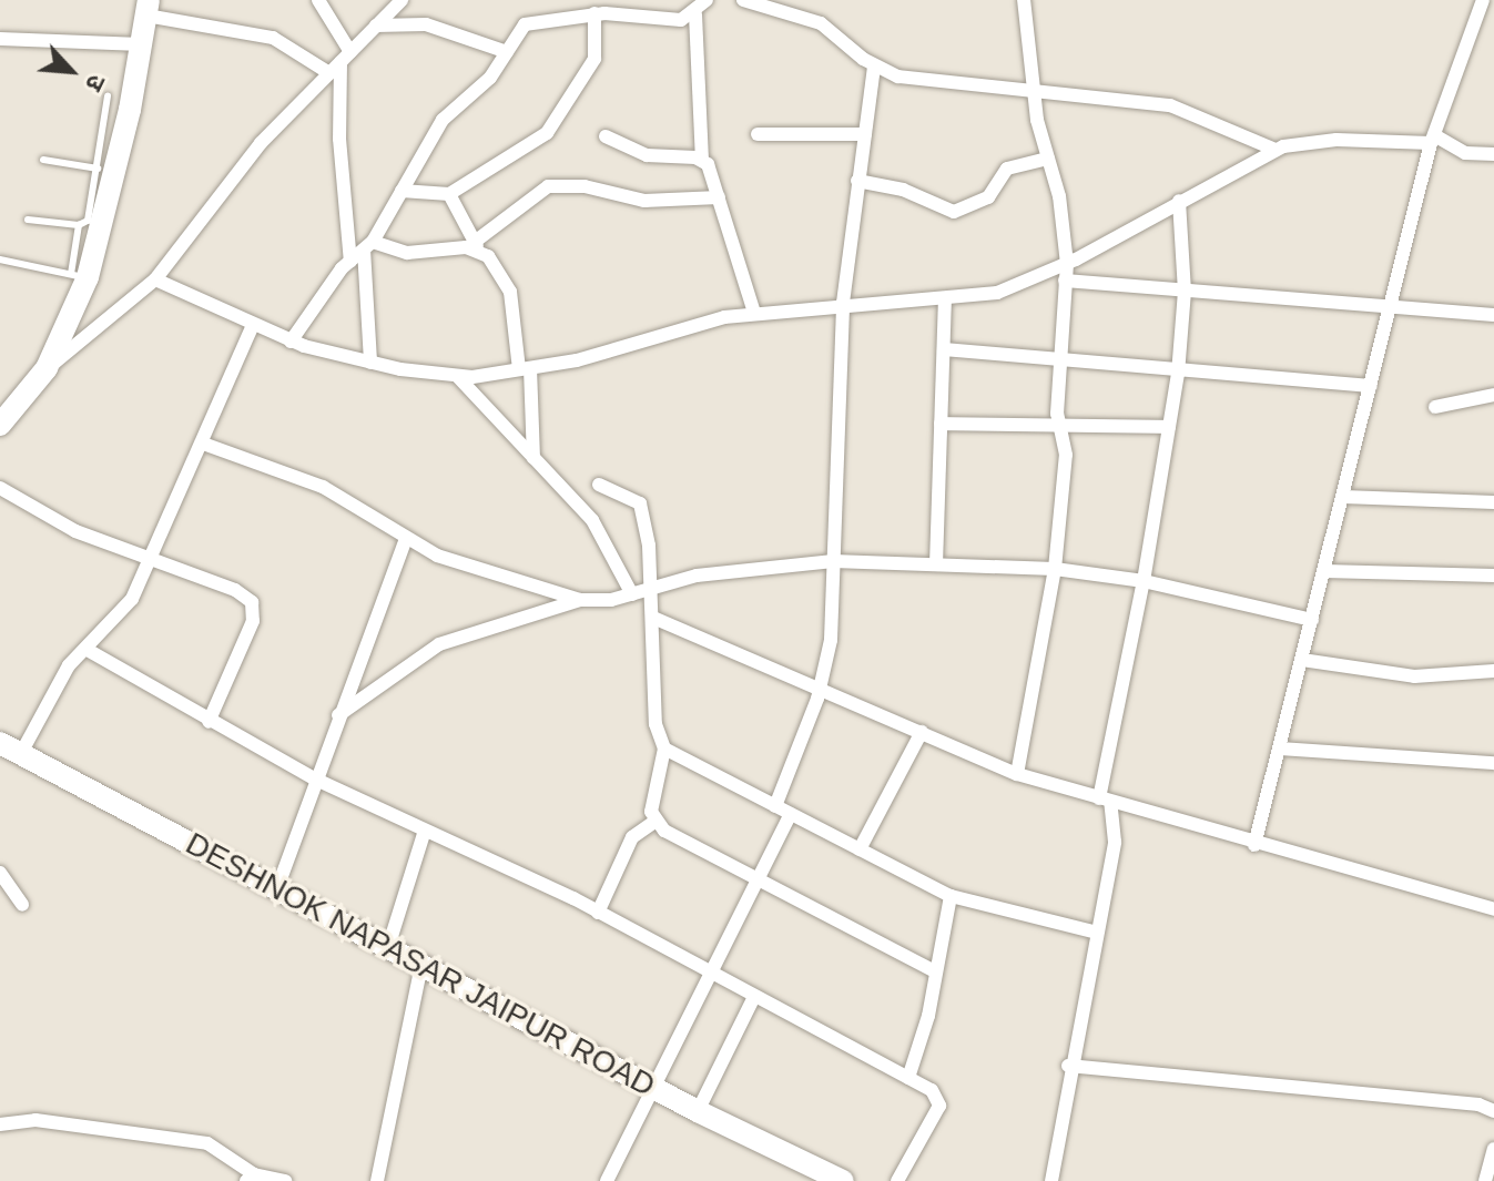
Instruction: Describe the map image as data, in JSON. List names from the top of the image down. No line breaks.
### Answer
{"streets":{"main road":["DESHNOK NAPASAR JAIPUR ROAD"]},"north":"bottom right"}
